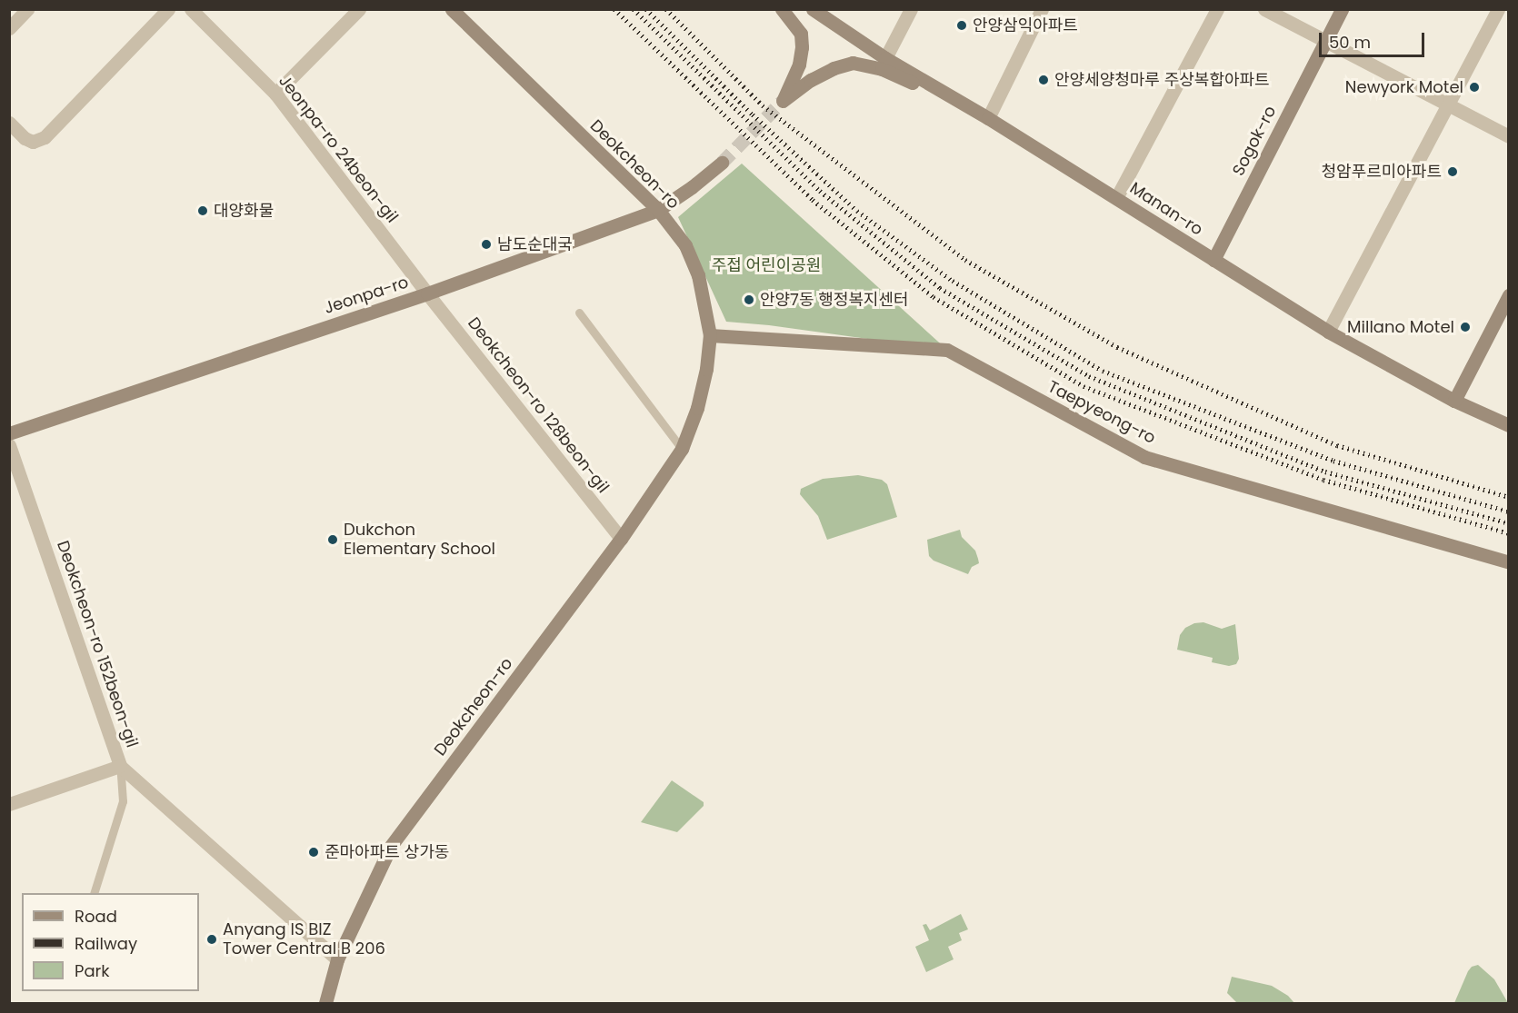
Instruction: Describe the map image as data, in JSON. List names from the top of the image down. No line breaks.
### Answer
{"streets":{"street":["Sogok-ro","Jeonpa-ro 24beon-gil","Deokcheon-ro","Manan-ro","Jeonpa-ro","Deokcheon-ro 128beon-gil","Taepyeong-ro","Deokcheon-ro 152beon-gil"]},"crossings":[["Sogok-ro","Manan-ro"],["Jeonpa-ro 24beon-gil","Jeonpa-ro"],["Jeonpa-ro 24beon-gil","Deokcheon-ro 128beon-gil"],["Deokcheon-ro","Jeonpa-ro"],["Deokcheon-ro","Deokcheon-ro 128beon-gil"],["Deokcheon-ro","Taepyeong-ro"],["Deokcheon-ro","Deokcheon-ro 152beon-gil"],["Jeonpa-ro","Deokcheon-ro 128beon-gil"]],"parks":["주접 어린이공원"],"places":["안양삼익아파트","안양세양청마루 주상복합아파트","Newyork Motel","청암푸르미아파트","대양화물","남도순대국","안양7동 행정복지센터","Millano Motel","Dukchon Elementary School","준마아파트 상가동","Anyang IS BIZ Tower Central B 206"],"legend":["Road","Railway","Park"],"scale_bar":"50 m"}
